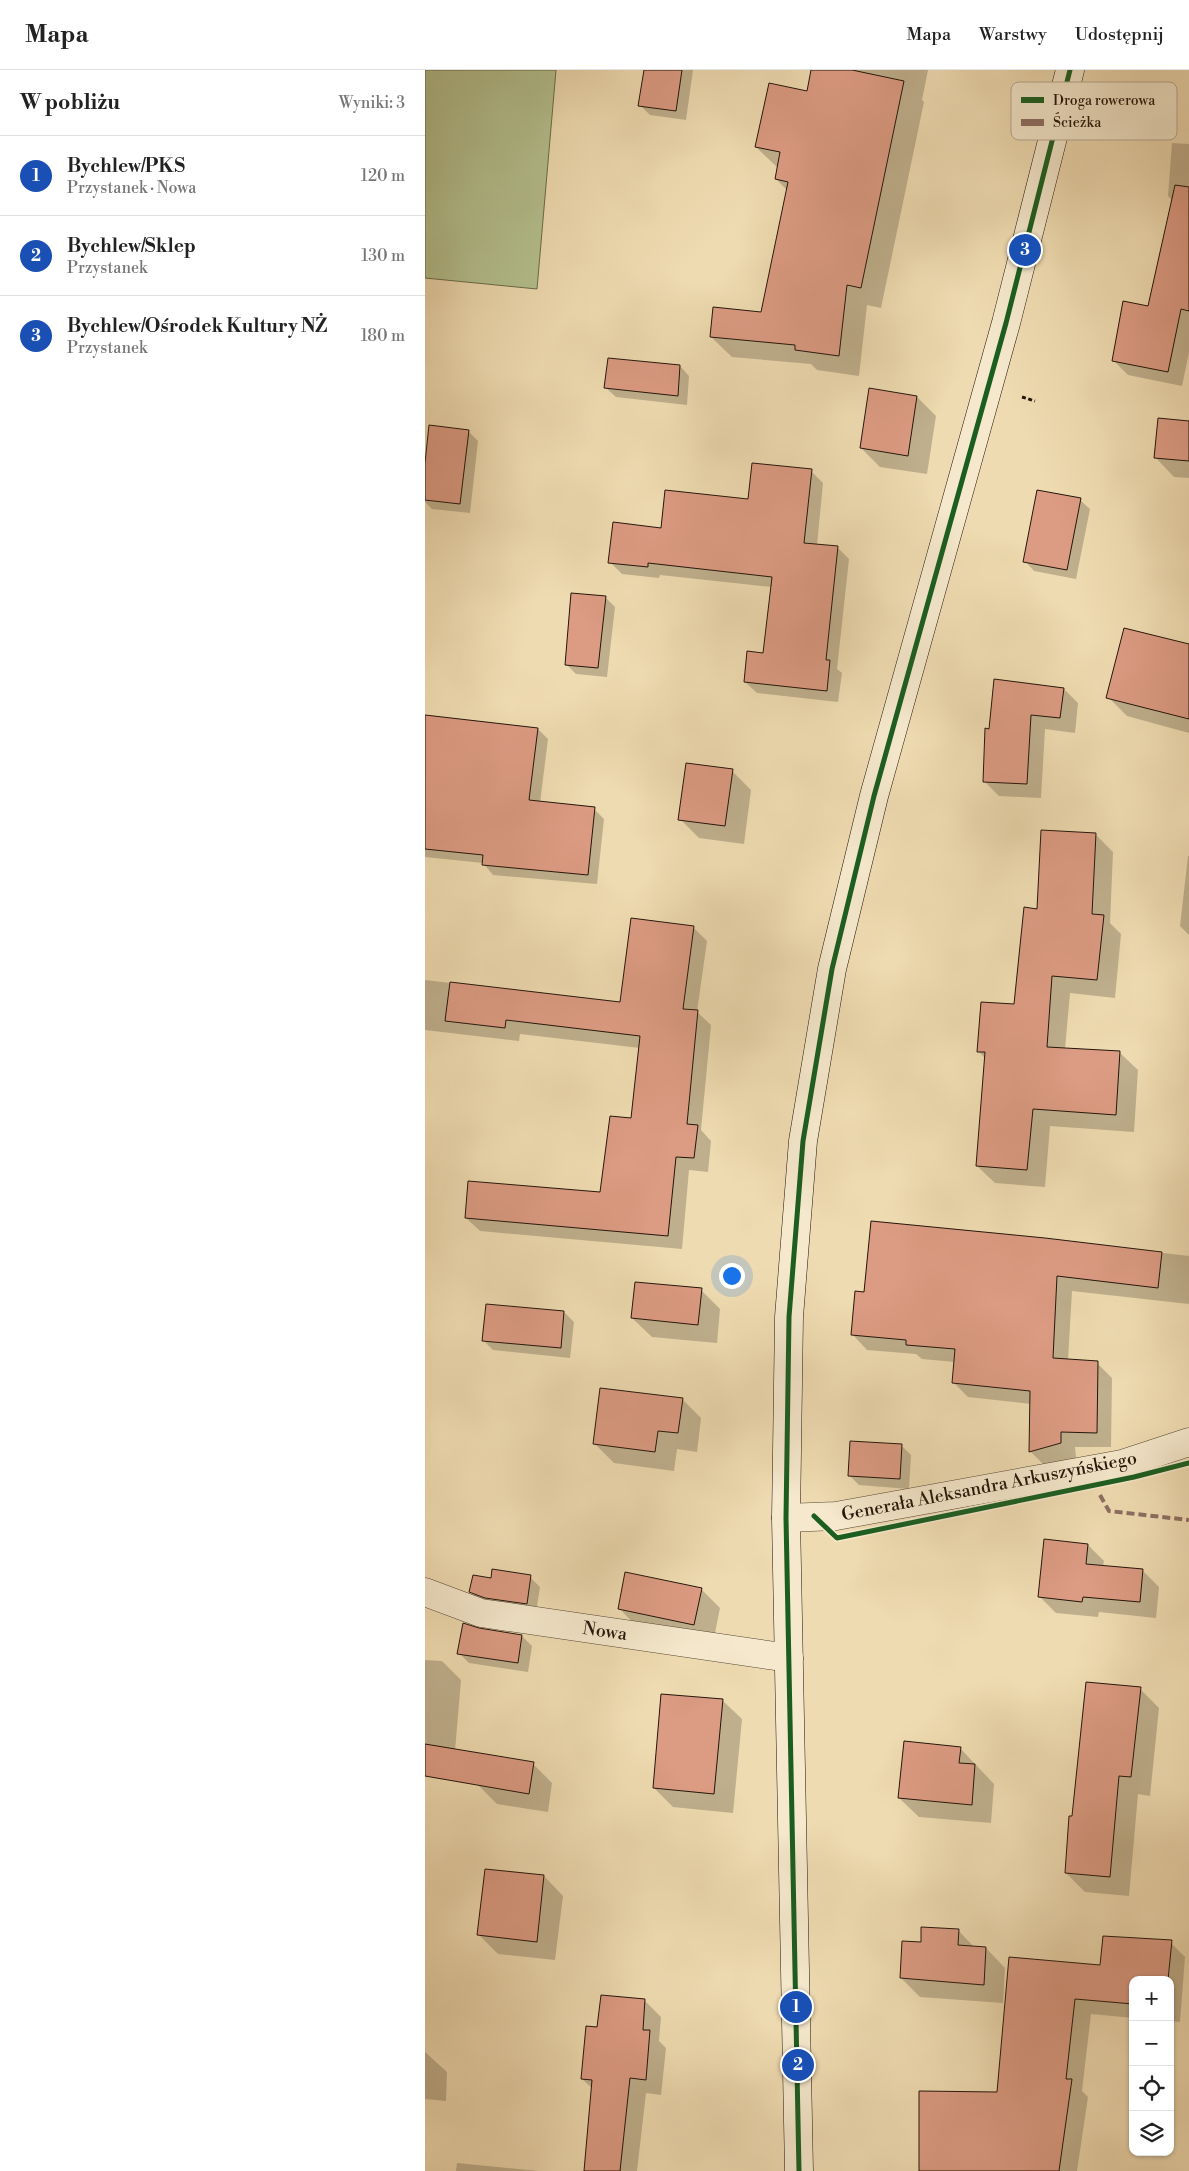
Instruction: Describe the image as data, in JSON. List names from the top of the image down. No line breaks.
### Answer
{"streets":{"main road":["Generała Aleksandra Arkuszyńskiego","Nowa"]},"legend":["Droga rowerowa","Ścieżka"],"page":{"header":"Mapa","nav":["Mapa","Warstwy","Udostępnij"],"heading":["W pobliżu","Wyniki: 3"],"list":[{"mark":"1","name":"Bychlew/PKS","note":"Przystanek · Nowa","value":"120 m"},{"mark":"2","name":"Bychlew/Sklep","note":"Przystanek","value":"130 m"},{"mark":"3","name":"Bychlew/Ośrodek Kultury NŻ","note":"Przystanek","value":"180 m"}],"pins":["3","1","2"],"map_buttons":["+","−"]}}
